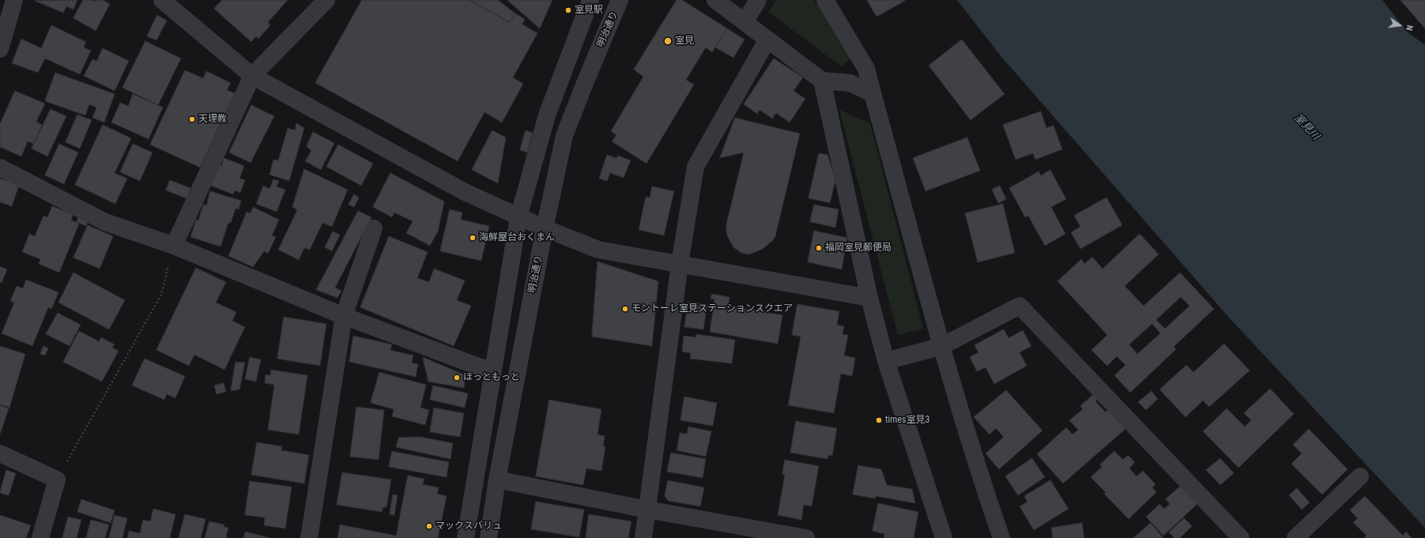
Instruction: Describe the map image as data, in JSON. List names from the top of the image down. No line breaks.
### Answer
{"streets":{"street":["明治通り"]},"water":["室見川"],"places":["室見駅","室見","天理教","海鮮屋台おくまん","福岡室見郵便局","モントーレ室見ステーションスクエア","ほっともっと","times室見3","マックスバリュ"],"north":"right"}
